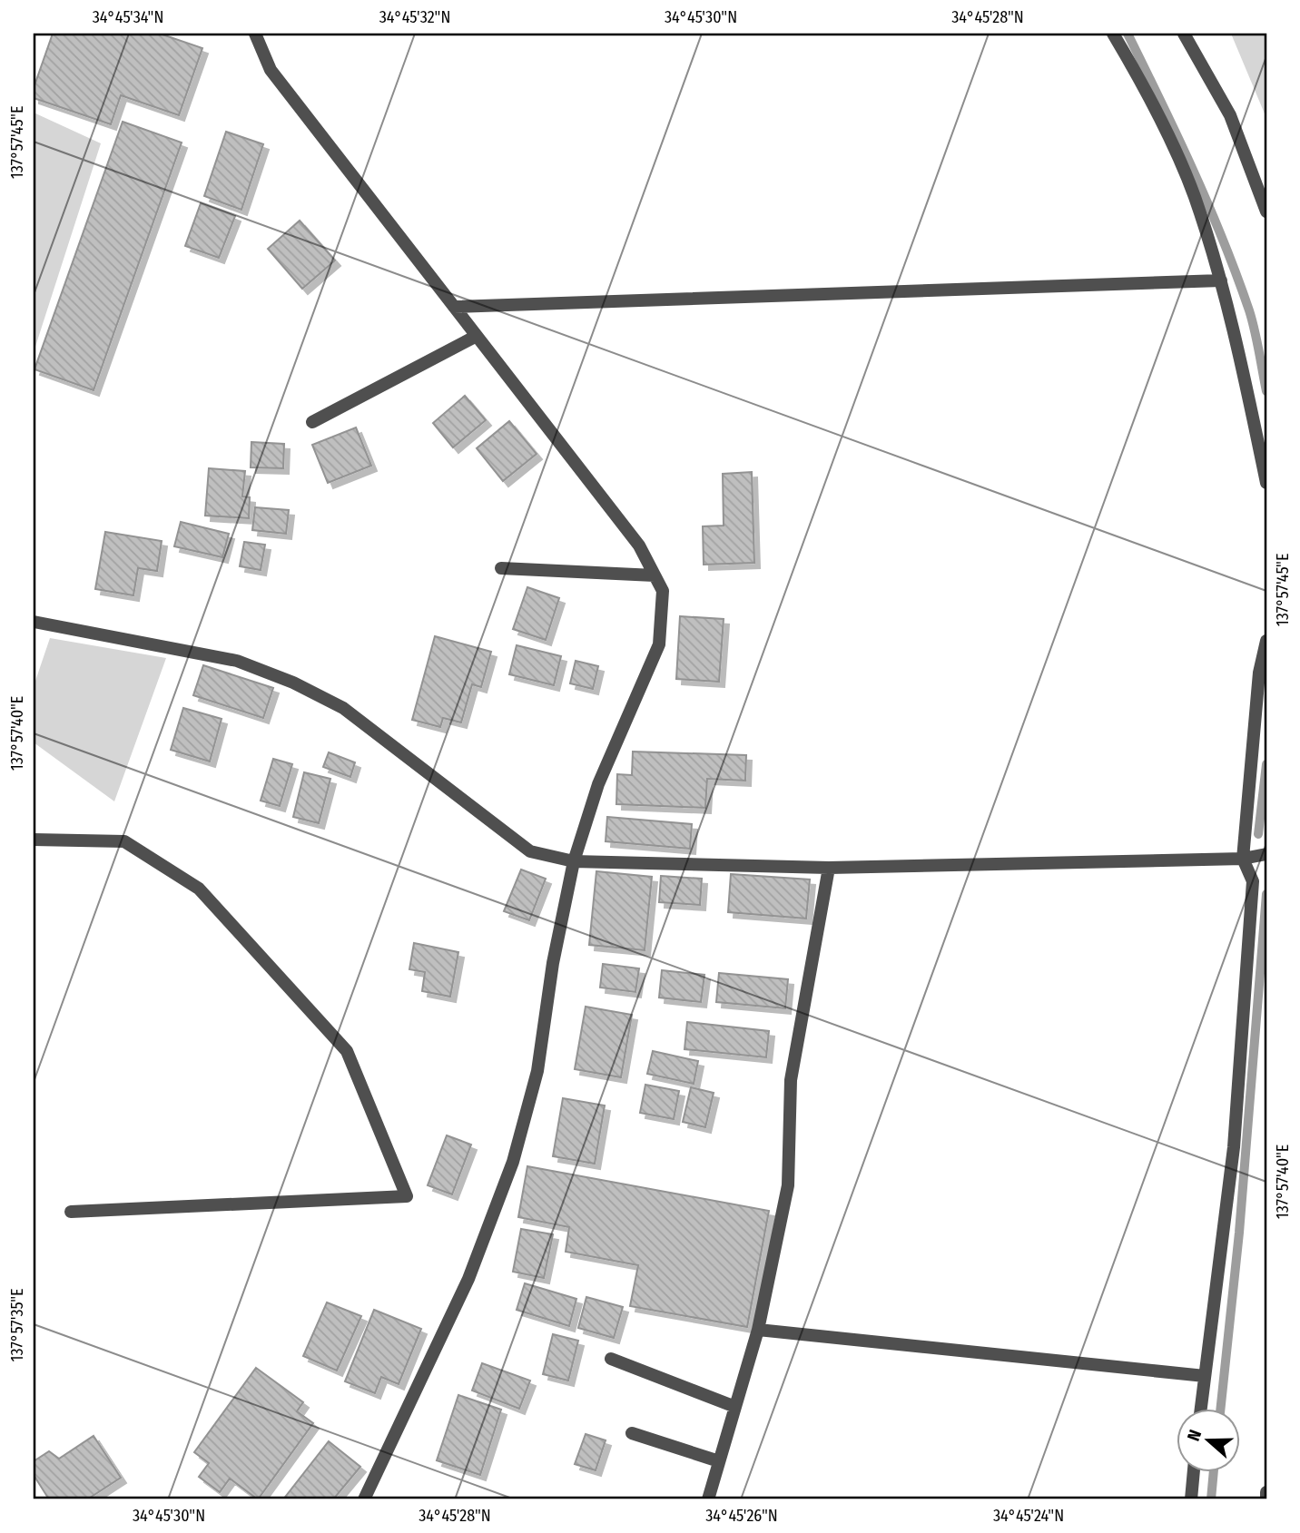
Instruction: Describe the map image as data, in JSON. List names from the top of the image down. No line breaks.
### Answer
{"north":"left","coordinates":["34°45'34\"N","34°45'32\"N","34°45'30\"N","34°45'28\"N","137°57'45\"E","137°57'40\"E","137°57'35\"E","34°45'26\"N","34°45'24\"N"]}
